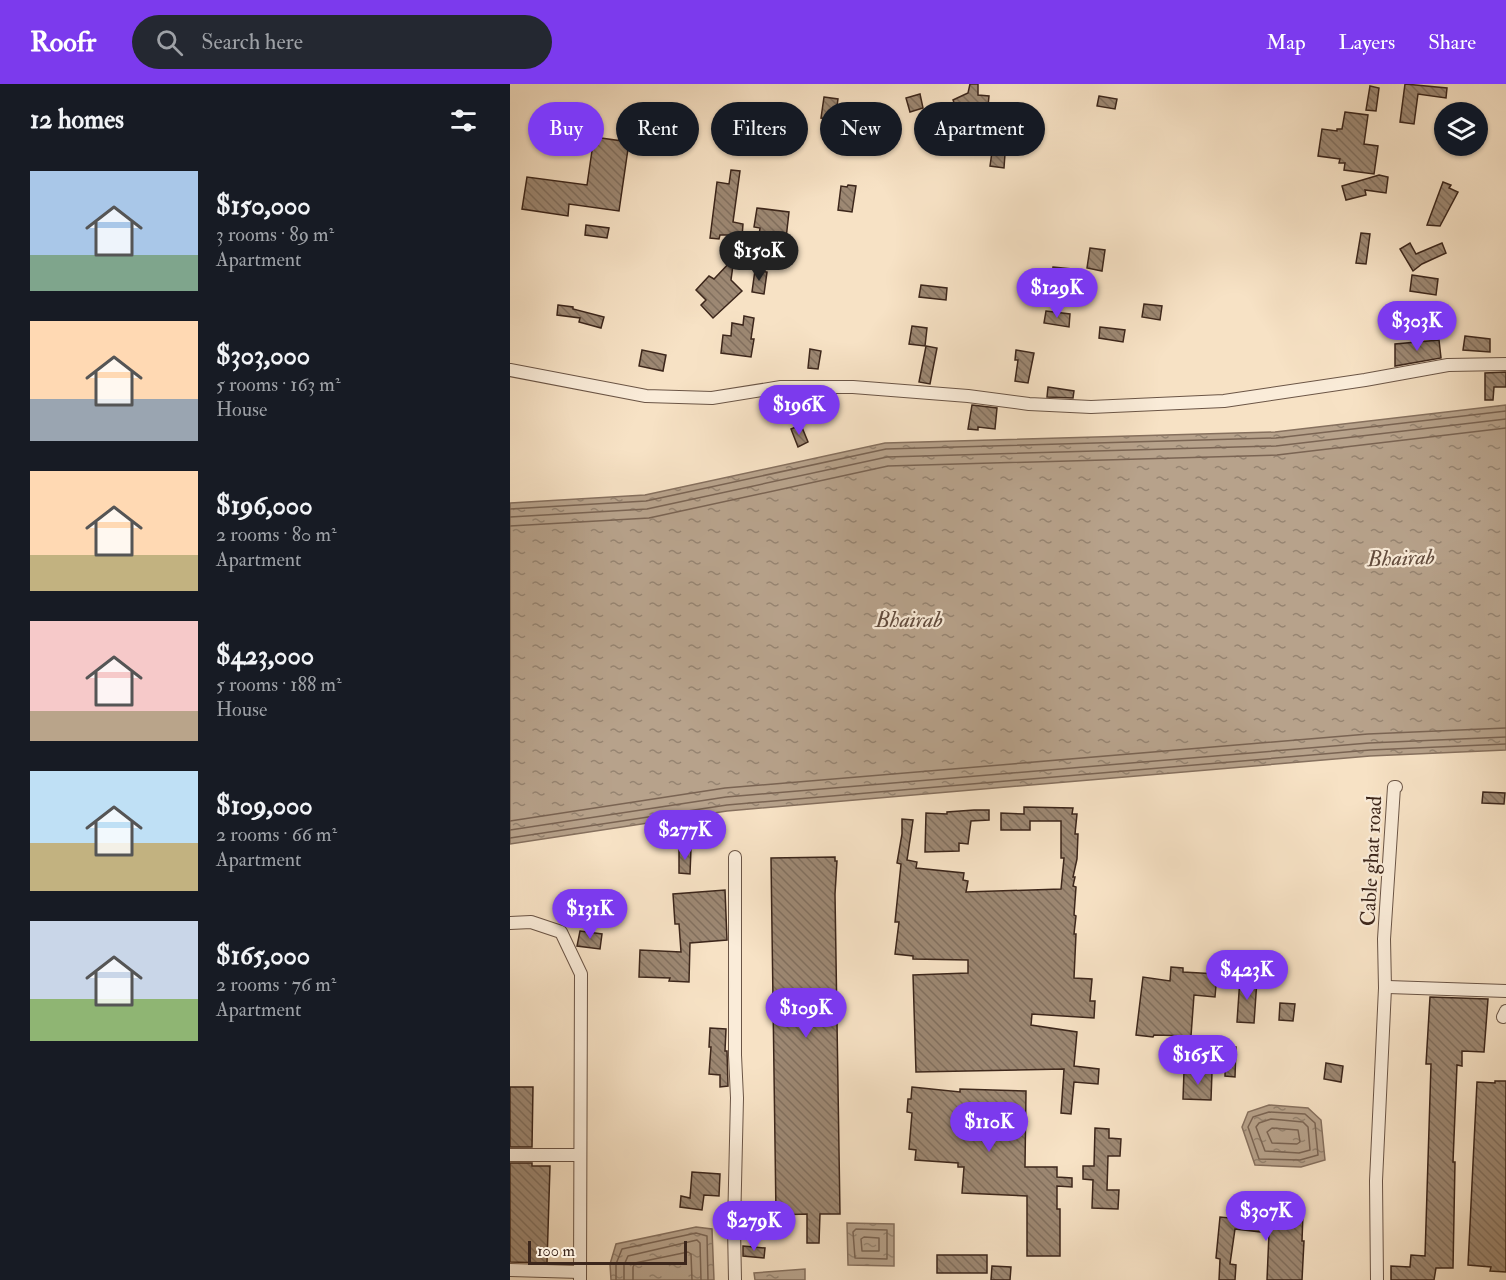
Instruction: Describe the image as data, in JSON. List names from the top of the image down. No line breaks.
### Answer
{"streets":{"street":["Cable ghat road"]},"water":["Bhairab"],"scale_bar":"100 m","page":{"header":"Roofr","search":"Search here","nav":["Map","Layers","Share"],"heading":"12 homes","chip":["Buy","Rent","Filters","New","Apartment"],"list":[{"name":"$150,000","note":"3 rooms · 89 m² · Apartment"},{"name":"$303,000","note":"5 rooms · 163 m² · House"},{"name":"$196,000","note":"2 rooms · 80 m² · Apartment"},{"name":"$423,000","note":"5 rooms · 188 m² · House"},{"name":"$109,000","note":"2 rooms · 66 m² · Apartment"},{"name":"$165,000","note":"2 rooms · 76 m² · Apartment"}],"price":["$150K","$129K","$303K","$196K","$277K","$131K","$423K","$109K","$165K","$110K","$307K","$279K"],"scale":"100 m"}}
